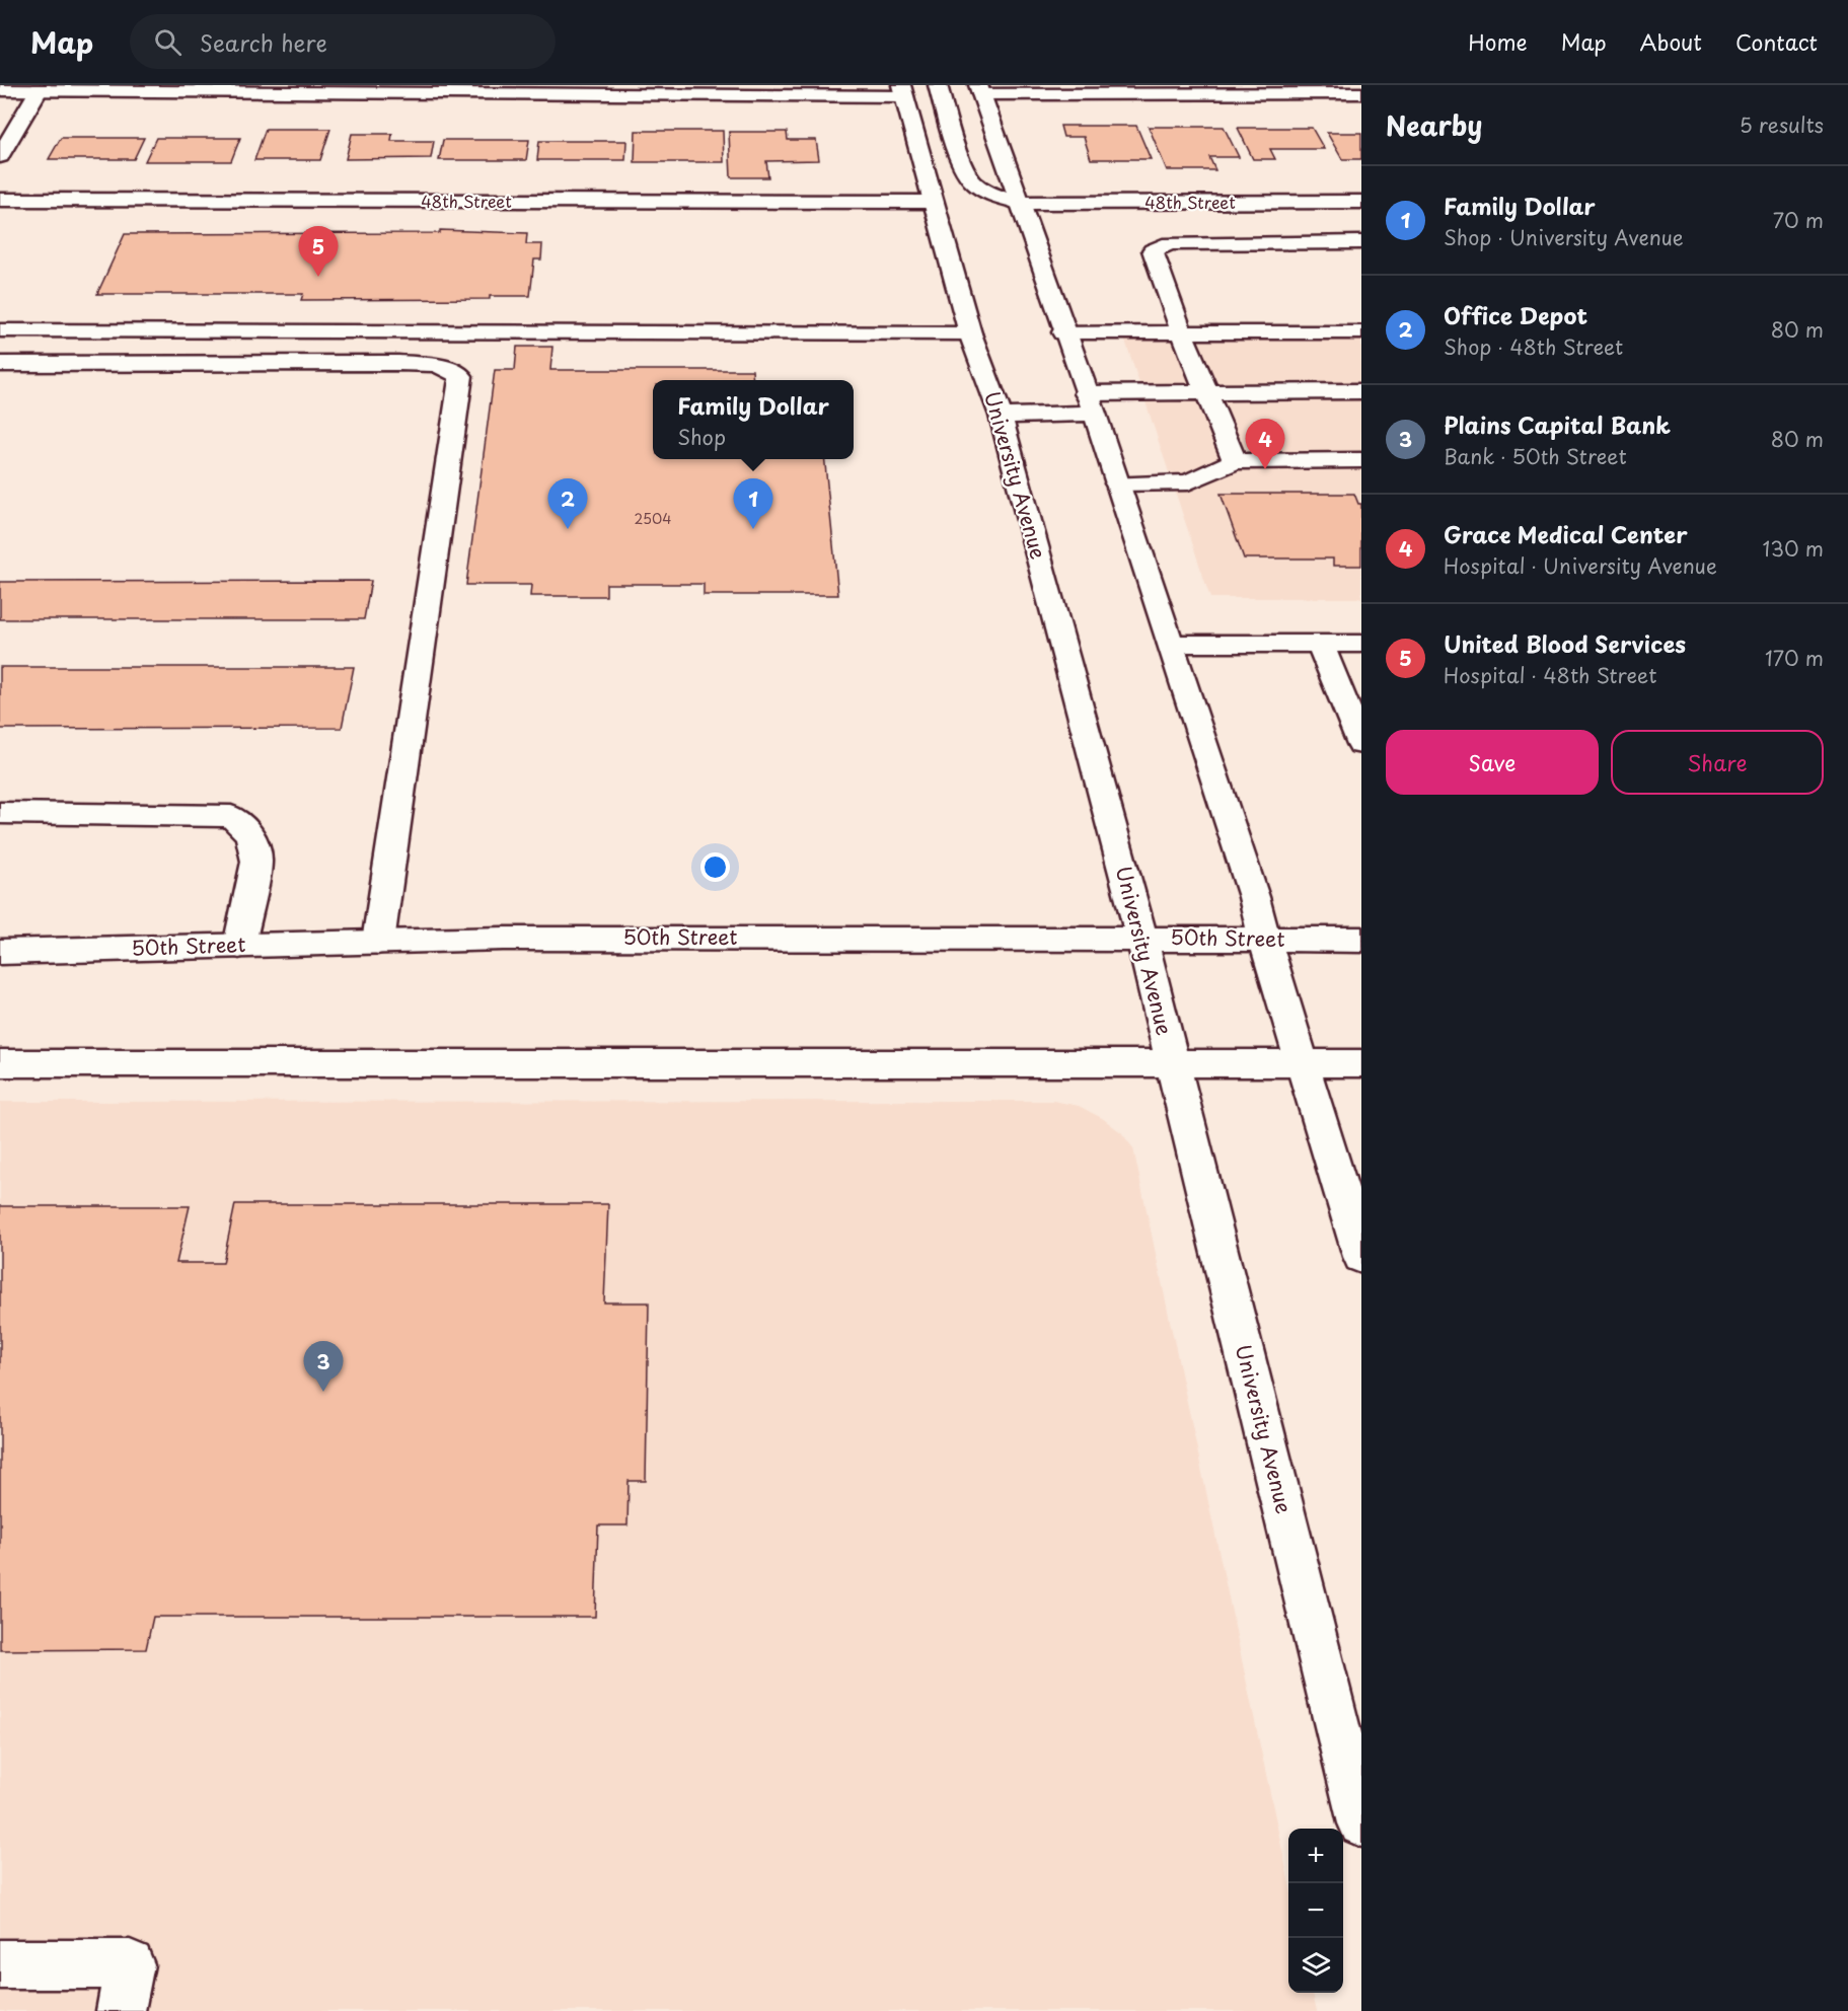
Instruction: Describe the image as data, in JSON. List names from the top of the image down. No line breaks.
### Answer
{"streets":{"main road":["48th Street","University Avenue","50th Street"]},"crossings":[["48th Street","University Avenue"],["University Avenue","50th Street"]],"house_numbers":["2504"],"page":{"header":"Map","search":"Search here","nav":["Home","Map","About","Contact"],"heading":["Nearby","5 results"],"list":[{"mark":"1","name":"Family Dollar","note":"Shop · University Avenue","value":"70 m"},{"mark":"2","name":"Office Depot","note":"Shop · 48th Street","value":"80 m"},{"mark":"3","name":"Plains Capital Bank","note":"Bank · 50th Street","value":"80 m"},{"mark":"4","name":"Grace Medical Center","note":"Hospital · University Avenue","value":"130 m"},{"mark":"5","name":"United Blood Services","note":"Hospital · 48th Street","value":"170 m"}],"pins":["5","4","1","2","3"],"popup":["Family Dollar","Shop"],"buttons":["Save","Share"],"map_buttons":["+","−"]}}
